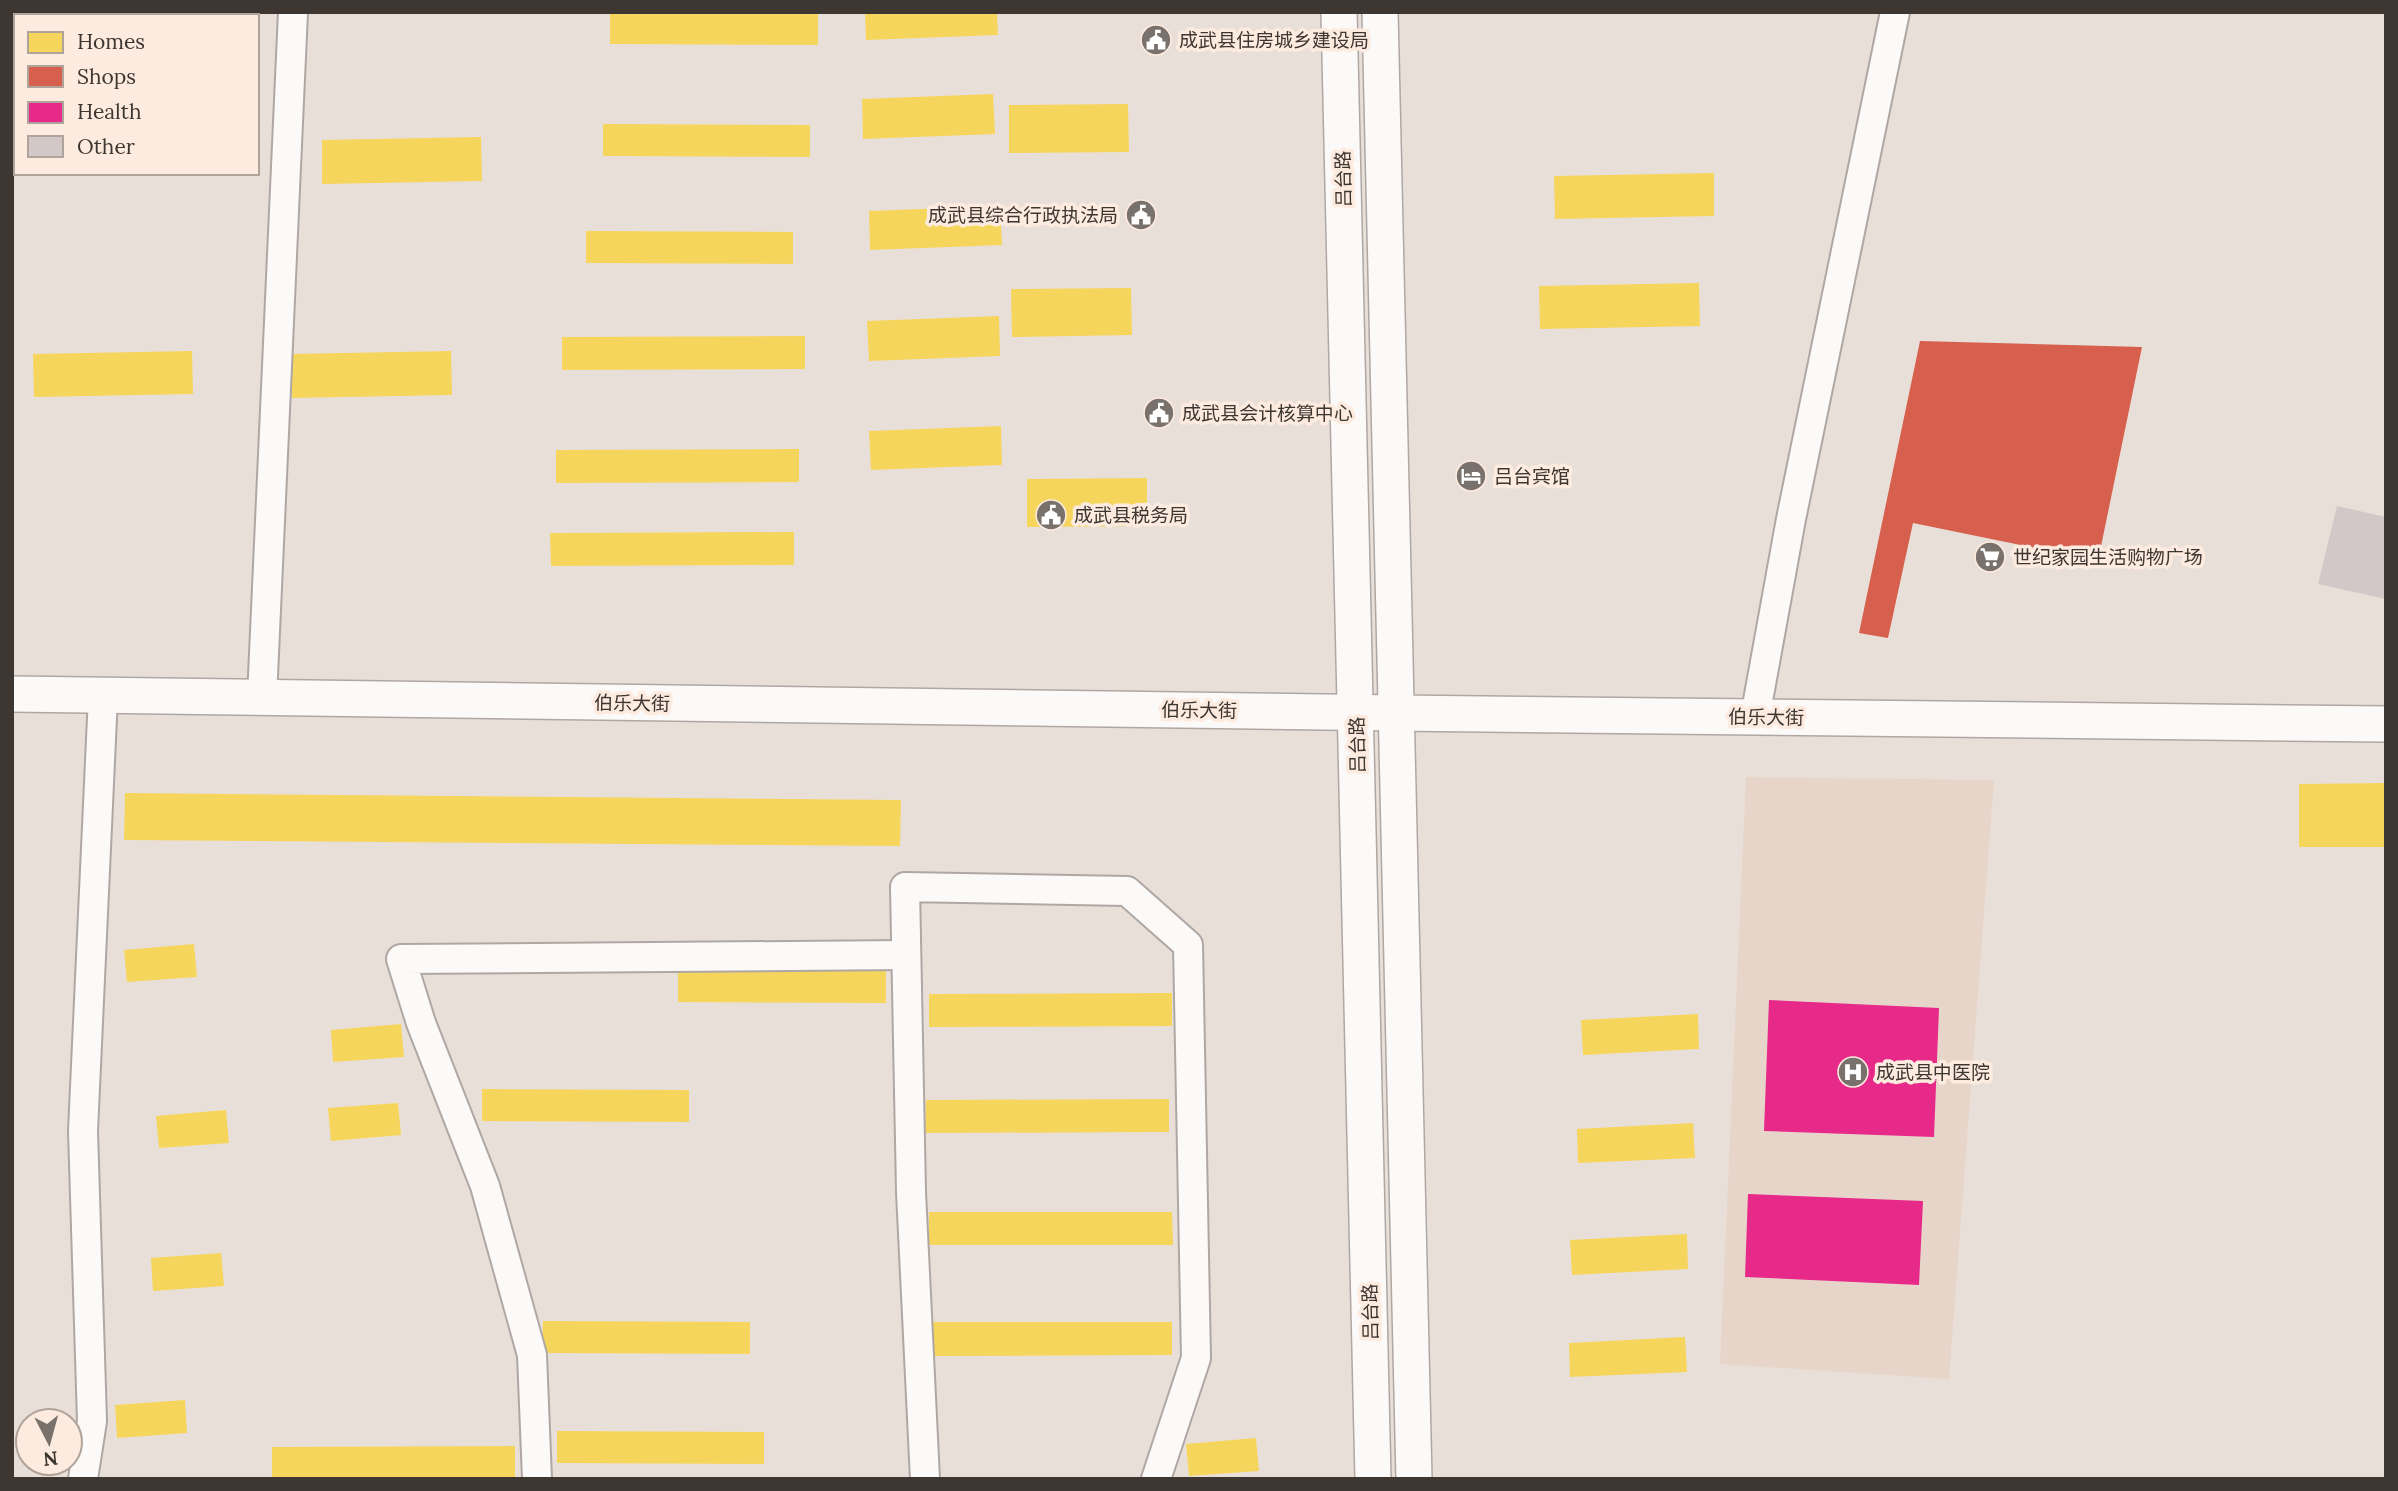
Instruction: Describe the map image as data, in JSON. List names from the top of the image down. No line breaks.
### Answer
{"streets":{"main road":["吕台路","伯乐大街"]},"crossings":[["吕台路","伯乐大街"]],"places":{"public building":["成武县住房城乡建设局","成武县综合行政执法局","成武县会计核算中心","成武县税务局"],"hotel":["吕台宾馆"],"supermarket":["世纪家园生活购物广场"],"hospital":["成武县中医院"]},"legend":["Homes","Shops","Health","Other"],"north":"bottom"}
